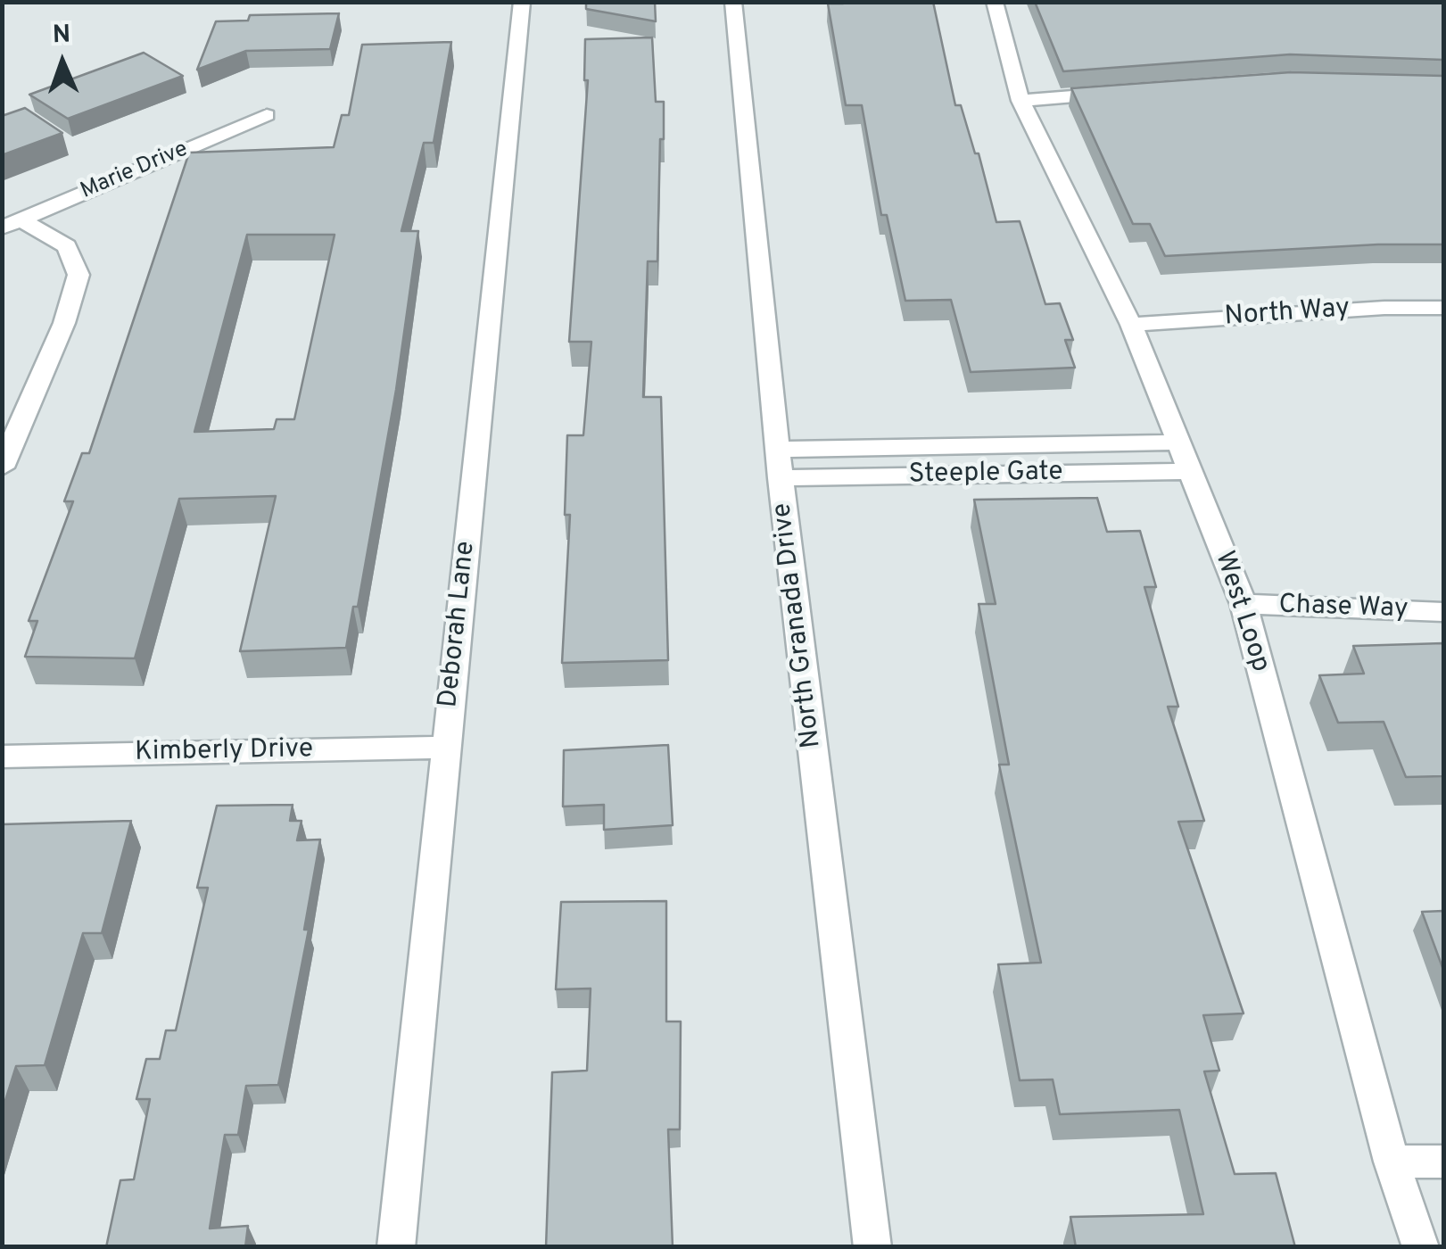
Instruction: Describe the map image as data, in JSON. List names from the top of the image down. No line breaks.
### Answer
{"streets":{"street":["Marie Drive","North Way","Steeple Gate","Chase Way","West Loop","Deborah Lane","North Granada Drive","Kimberly Drive"]},"crossings":[["North Way","West Loop"],["Steeple Gate","West Loop"],["Steeple Gate","North Granada Drive"],["Chase Way","West Loop"],["Deborah Lane","Kimberly Drive"]],"north":"top"}
